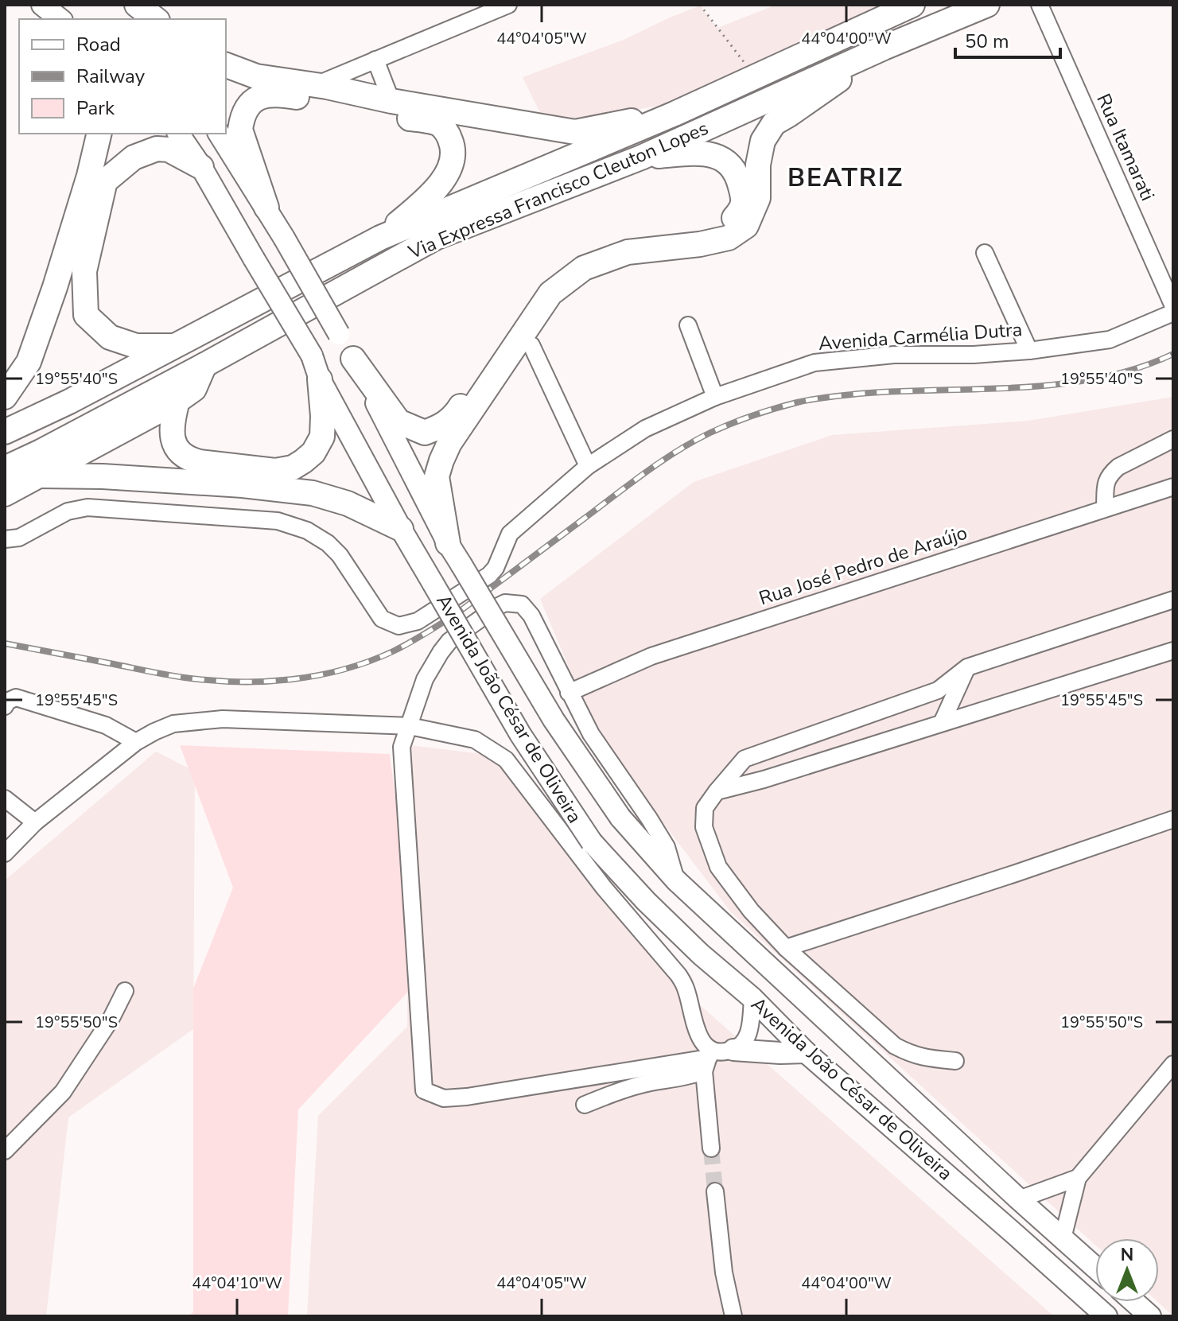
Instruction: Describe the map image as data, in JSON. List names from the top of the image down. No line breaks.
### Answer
{"streets":{"highway":["Via Expressa Francisco Cleuton Lopes"],"main road":["Avenida João César de Oliveira"],"street":["Rua Itamarati","Avenida Carmélia Dutra","Rua José Pedro de Araújo"]},"districts":["BEATRIZ"],"legend":["Road","Railway","Park"],"scale_bar":"50 m","north":"top","coordinates":["44°04'05\"W","44°04'00\"W","19°55'40\"S","19°55'45\"S","19°55'50\"S","44°04'10\"W"]}
